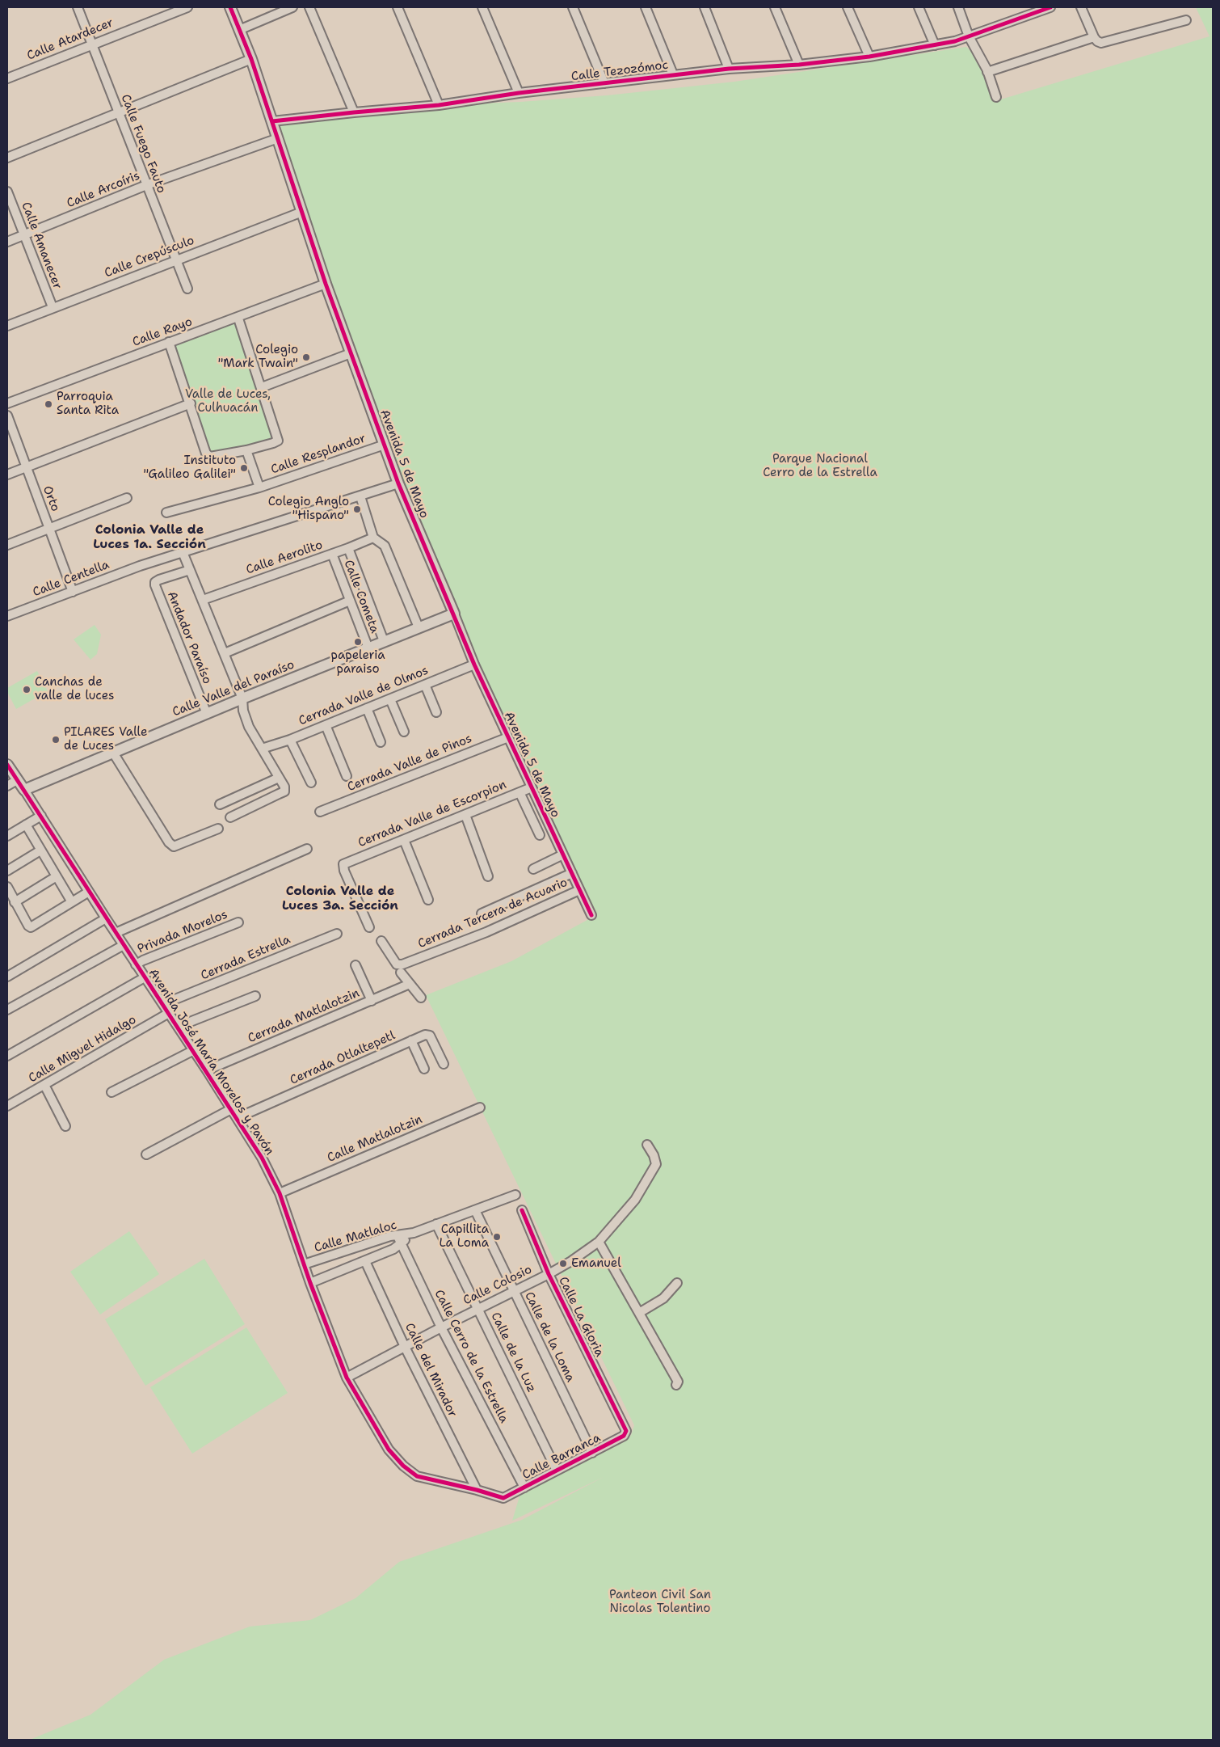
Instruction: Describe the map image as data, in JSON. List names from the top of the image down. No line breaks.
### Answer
{"streets":{"street":["Calle Atardecer","Calle Tezozómoc","Calle Fuego Fauto","Calle Arcoíris","Calle Amanecer","Calle Crepúsculo","Calle Rayo","Calle Resplandor","Avenida 5 de Mayo","Orto","Calle Aerolito","Calle Centella","Calle Cometa","Andador Paraíso","Calle Valle del Paraíso","Cerrada Valle de Olmos","Cerrada Valle de Pinos","Cerrada Valle de Escorpion","Cerrada Tercera de Acuario","Privada Morelos","Cerrada Estrella","Cerrada Matlalotzin","Calle Miguel Hidalgo","Cerrada Otlaltepetl","Avenida José María Morelos y Pavón","Calle Matlalotzin","Calle Matlaloc","Calle Colosio","Calle La Gloria","Calle de la Loma","Calle de la Luz","Calle Cerro de la Estrella","Calle del Mirador","Calle Barranca"]},"crossings":[["Calle Atardecer","Calle Fuego Fauto"],["Calle Tezozómoc","Avenida 5 de Mayo"],["Calle Fuego Fauto","Calle Arcoíris"],["Calle Fuego Fauto","Calle Crepúsculo"],["Calle Arcoíris","Calle Amanecer"],["Calle Arcoíris","Avenida 5 de Mayo"],["Calle Amanecer","Calle Crepúsculo"],["Calle Crepúsculo","Avenida 5 de Mayo"],["Calle Rayo","Avenida 5 de Mayo"],["Calle Resplandor","Avenida 5 de Mayo"],["Avenida 5 de Mayo","Calle Centella"],["Avenida 5 de Mayo","Calle Valle del Paraíso"],["Avenida 5 de Mayo","Cerrada Valle de Olmos"],["Avenida 5 de Mayo","Cerrada Valle de Pinos"],["Avenida 5 de Mayo","Cerrada Valle de Escorpion"],["Avenida 5 de Mayo","Cerrada Tercera de Acuario"],["Orto","Calle Centella"],["Calle Aerolito","Calle Cometa"],["Calle Cometa","Calle Valle del Paraíso"],["Andador Paraíso","Calle Valle del Paraíso"],["Calle Valle del Paraíso","Avenida José María Morelos y Pavón"],["Privada Morelos","Avenida José María Morelos y Pavón"],["Cerrada Estrella","Avenida José María Morelos y Pavón"],["Cerrada Matlalotzin","Avenida José María Morelos y Pavón"],["Calle Miguel Hidalgo","Avenida José María Morelos y Pavón"],["Cerrada Otlaltepetl","Avenida José María Morelos y Pavón"],["Avenida José María Morelos y Pavón","Calle Matlalotzin"],["Avenida José María Morelos y Pavón","Calle Matlaloc"],["Avenida José María Morelos y Pavón","Calle Colosio"],["Avenida José María Morelos y Pavón","Calle del Mirador"],["Avenida José María Morelos y Pavón","Calle Barranca"],["Calle Matlaloc","Calle de la Loma"],["Calle Matlaloc","Calle de la Luz"],["Calle Matlaloc","Calle Cerro de la Estrella"],["Calle Matlaloc","Calle del Mirador"],["Calle Colosio","Calle La Gloria"],["Calle Colosio","Calle de la Loma"],["Calle Colosio","Calle de la Luz"],["Calle Colosio","Calle Cerro de la Estrella"],["Calle Colosio","Calle del Mirador"],["Calle La Gloria","Calle Barranca"],["Calle de la Loma","Calle Barranca"],["Calle de la Luz","Calle Barranca"],["Calle Cerro de la Estrella","Calle Barranca"]],"districts":["Colonia Valle de Luces 1a. Sección","Colonia Valle de Luces 3a. Sección"],"parks":["Valle de Luces, Culhuacán","Parque Nacional Cerro de la Estrella","Panteon Civil San Nicolas Tolentino"],"places":["Colegio \"Mark Twain\"","Parroquia Santa Rita","Instituto \"Galileo Galilei\"","Colegio Anglo \"Hispano\"","papeleria paraiso","Canchas de valle de luces","PILARES Valle de Luces","Capillita La Loma","Emanuel"]}
